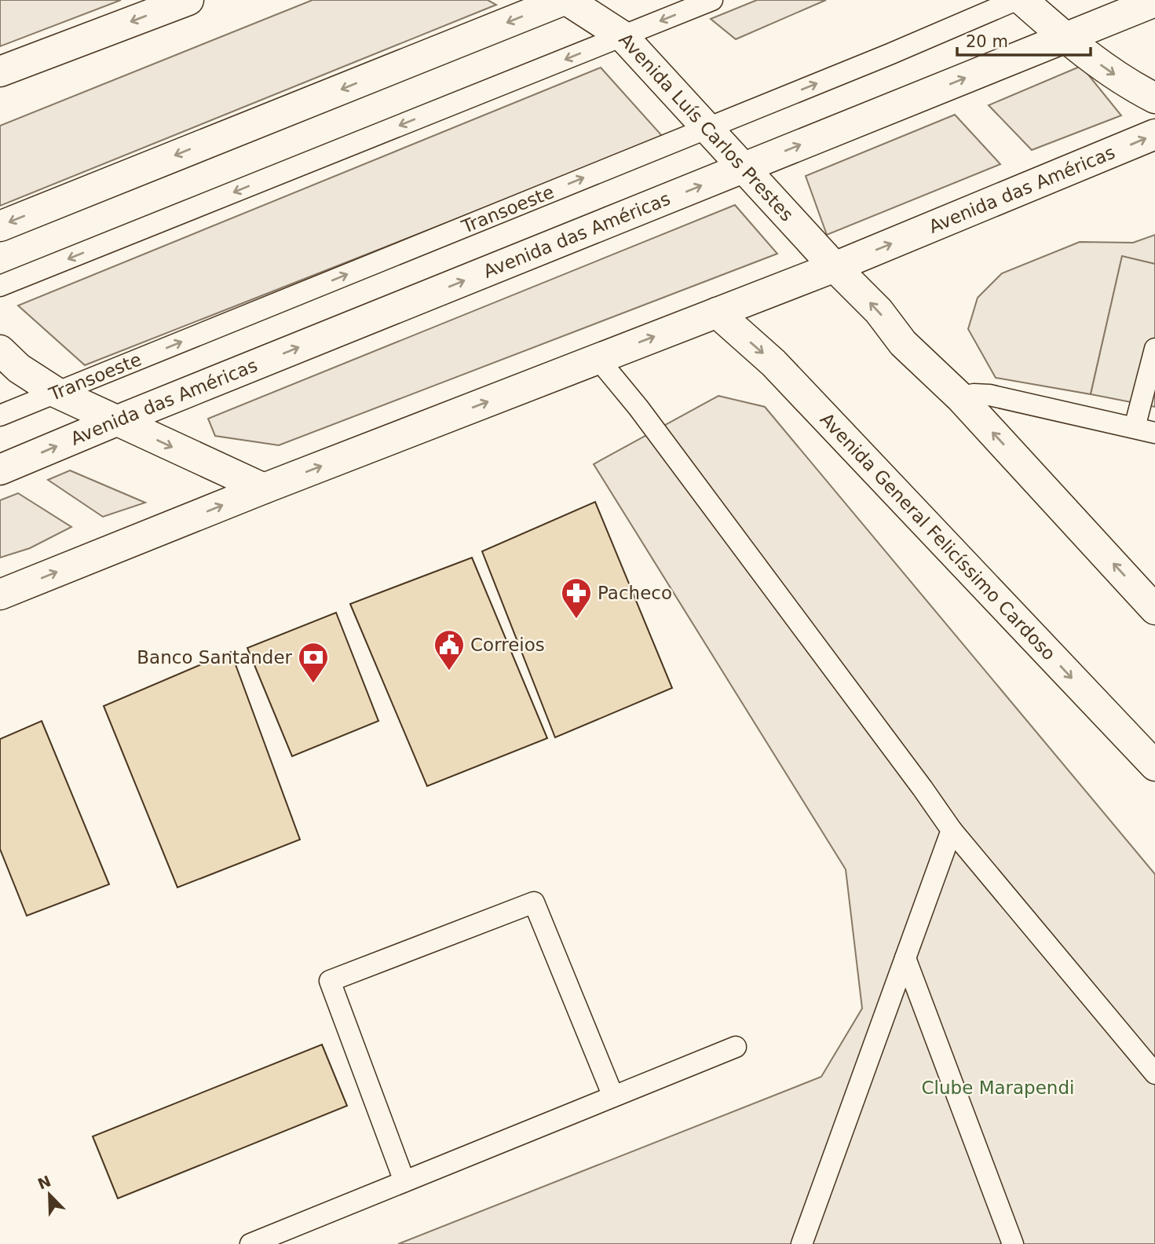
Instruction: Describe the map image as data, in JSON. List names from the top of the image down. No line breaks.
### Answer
{"streets":{"main road":["Avenida Luís Carlos Prestes","Avenida das Américas","Avenida General Felicíssimo Cardoso"],"lane":["Transoeste"]},"crossings":[["Avenida Luís Carlos Prestes","Avenida das Américas"],["Avenida Luís Carlos Prestes","Transoeste"],["Avenida das Américas","Avenida General Felicíssimo Cardoso"]],"parks":["Clube Marapendi"],"places":{"pharmacy":["Pacheco"],"public building":["Correios"],"bank":["Banco Santander"]},"scale_bar":"20 m","north":"top left"}
